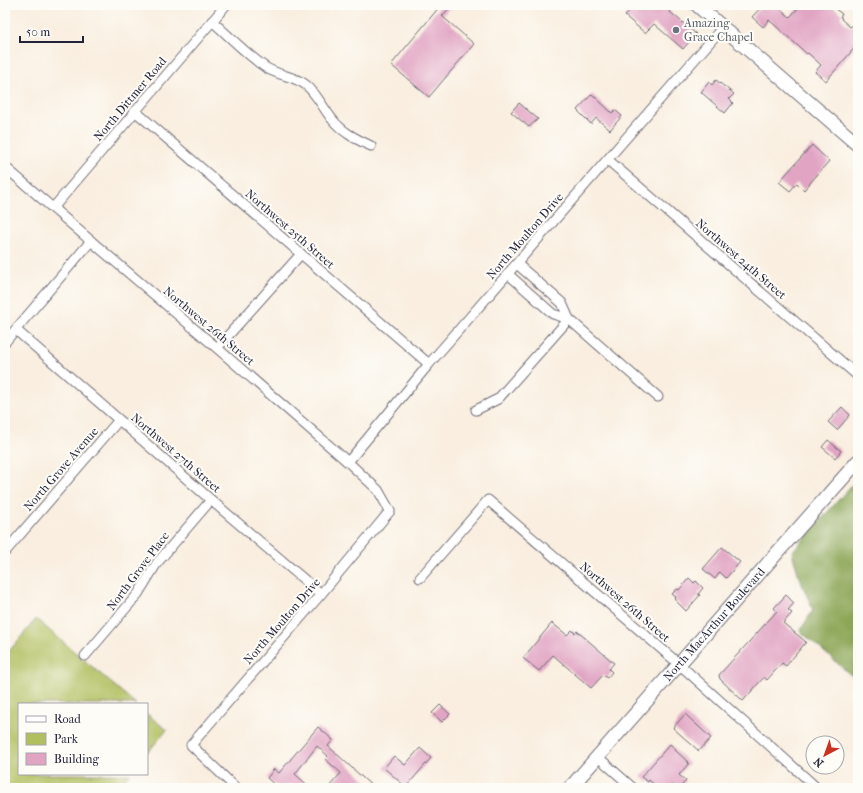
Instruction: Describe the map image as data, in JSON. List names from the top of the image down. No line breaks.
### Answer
{"streets":{"main road":["North MacArthur Boulevard"],"street":["North Dittmer Road","Northwest 25th Street","North Moulton Drive","Northwest 24th Street","Northwest 26th Street","Northwest 27th Street","North Grove Avenue","North Grove Place"]},"crossings":[["North Dittmer Road","Northwest 25th Street"],["North Dittmer Road","Northwest 26th Street"],["Northwest 25th Street","North Moulton Drive"],["North Moulton Drive","Northwest 24th Street"],["North Moulton Drive","Northwest 26th Street"],["North Moulton Drive","Northwest 27th Street"],["Northwest 26th Street","North MacArthur Boulevard"],["Northwest 27th Street","North Grove Avenue"],["Northwest 27th Street","North Grove Place"]],"places":["Amazing Grace Chapel"],"legend":["Road","Park","Building"],"scale_bar":"50 m","north":"bottom left"}
